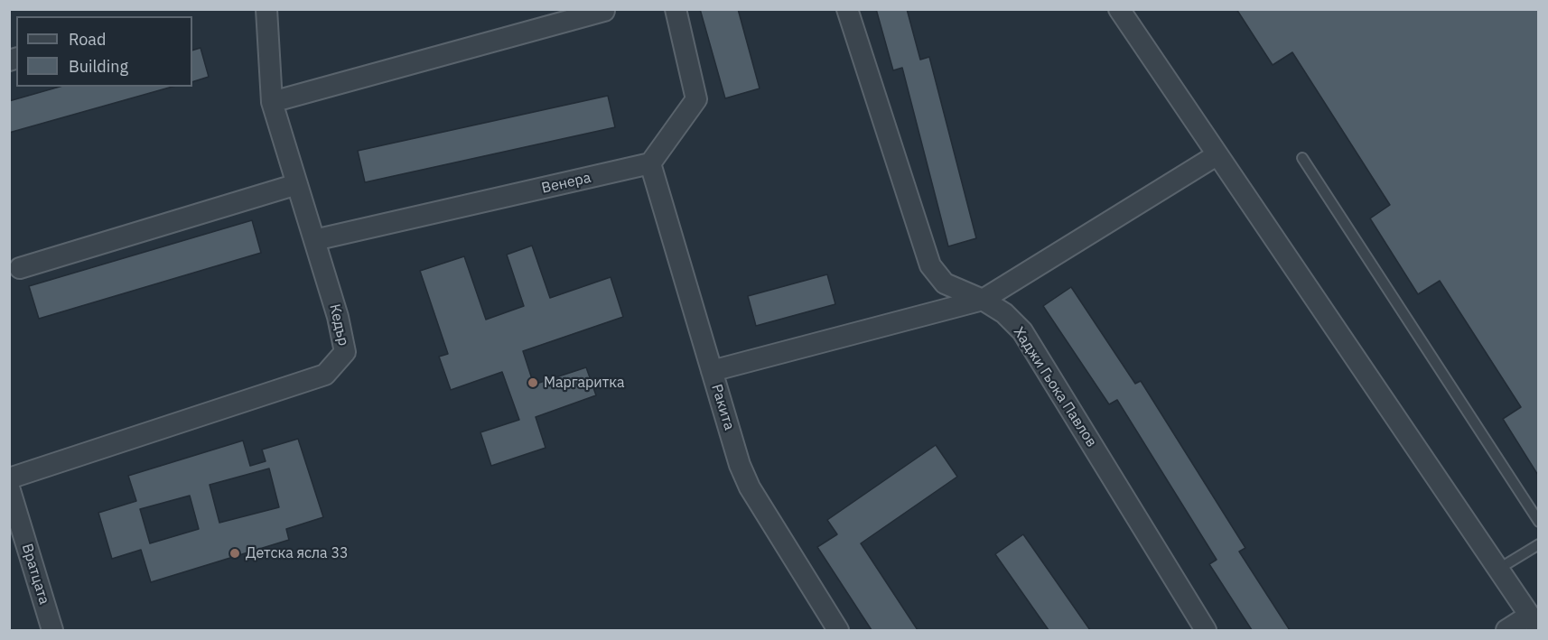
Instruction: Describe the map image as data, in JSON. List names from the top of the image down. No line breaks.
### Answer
{"streets":{"street":["Венера","Кедър","Хаджи Гьока Павлов","Ракита","Вратцата"]},"crossings":[["Венера","Кедър"],["Венера","Ракита"]],"places":["Маргаритка","Детска ясла 33"],"legend":["Road","Building"]}
